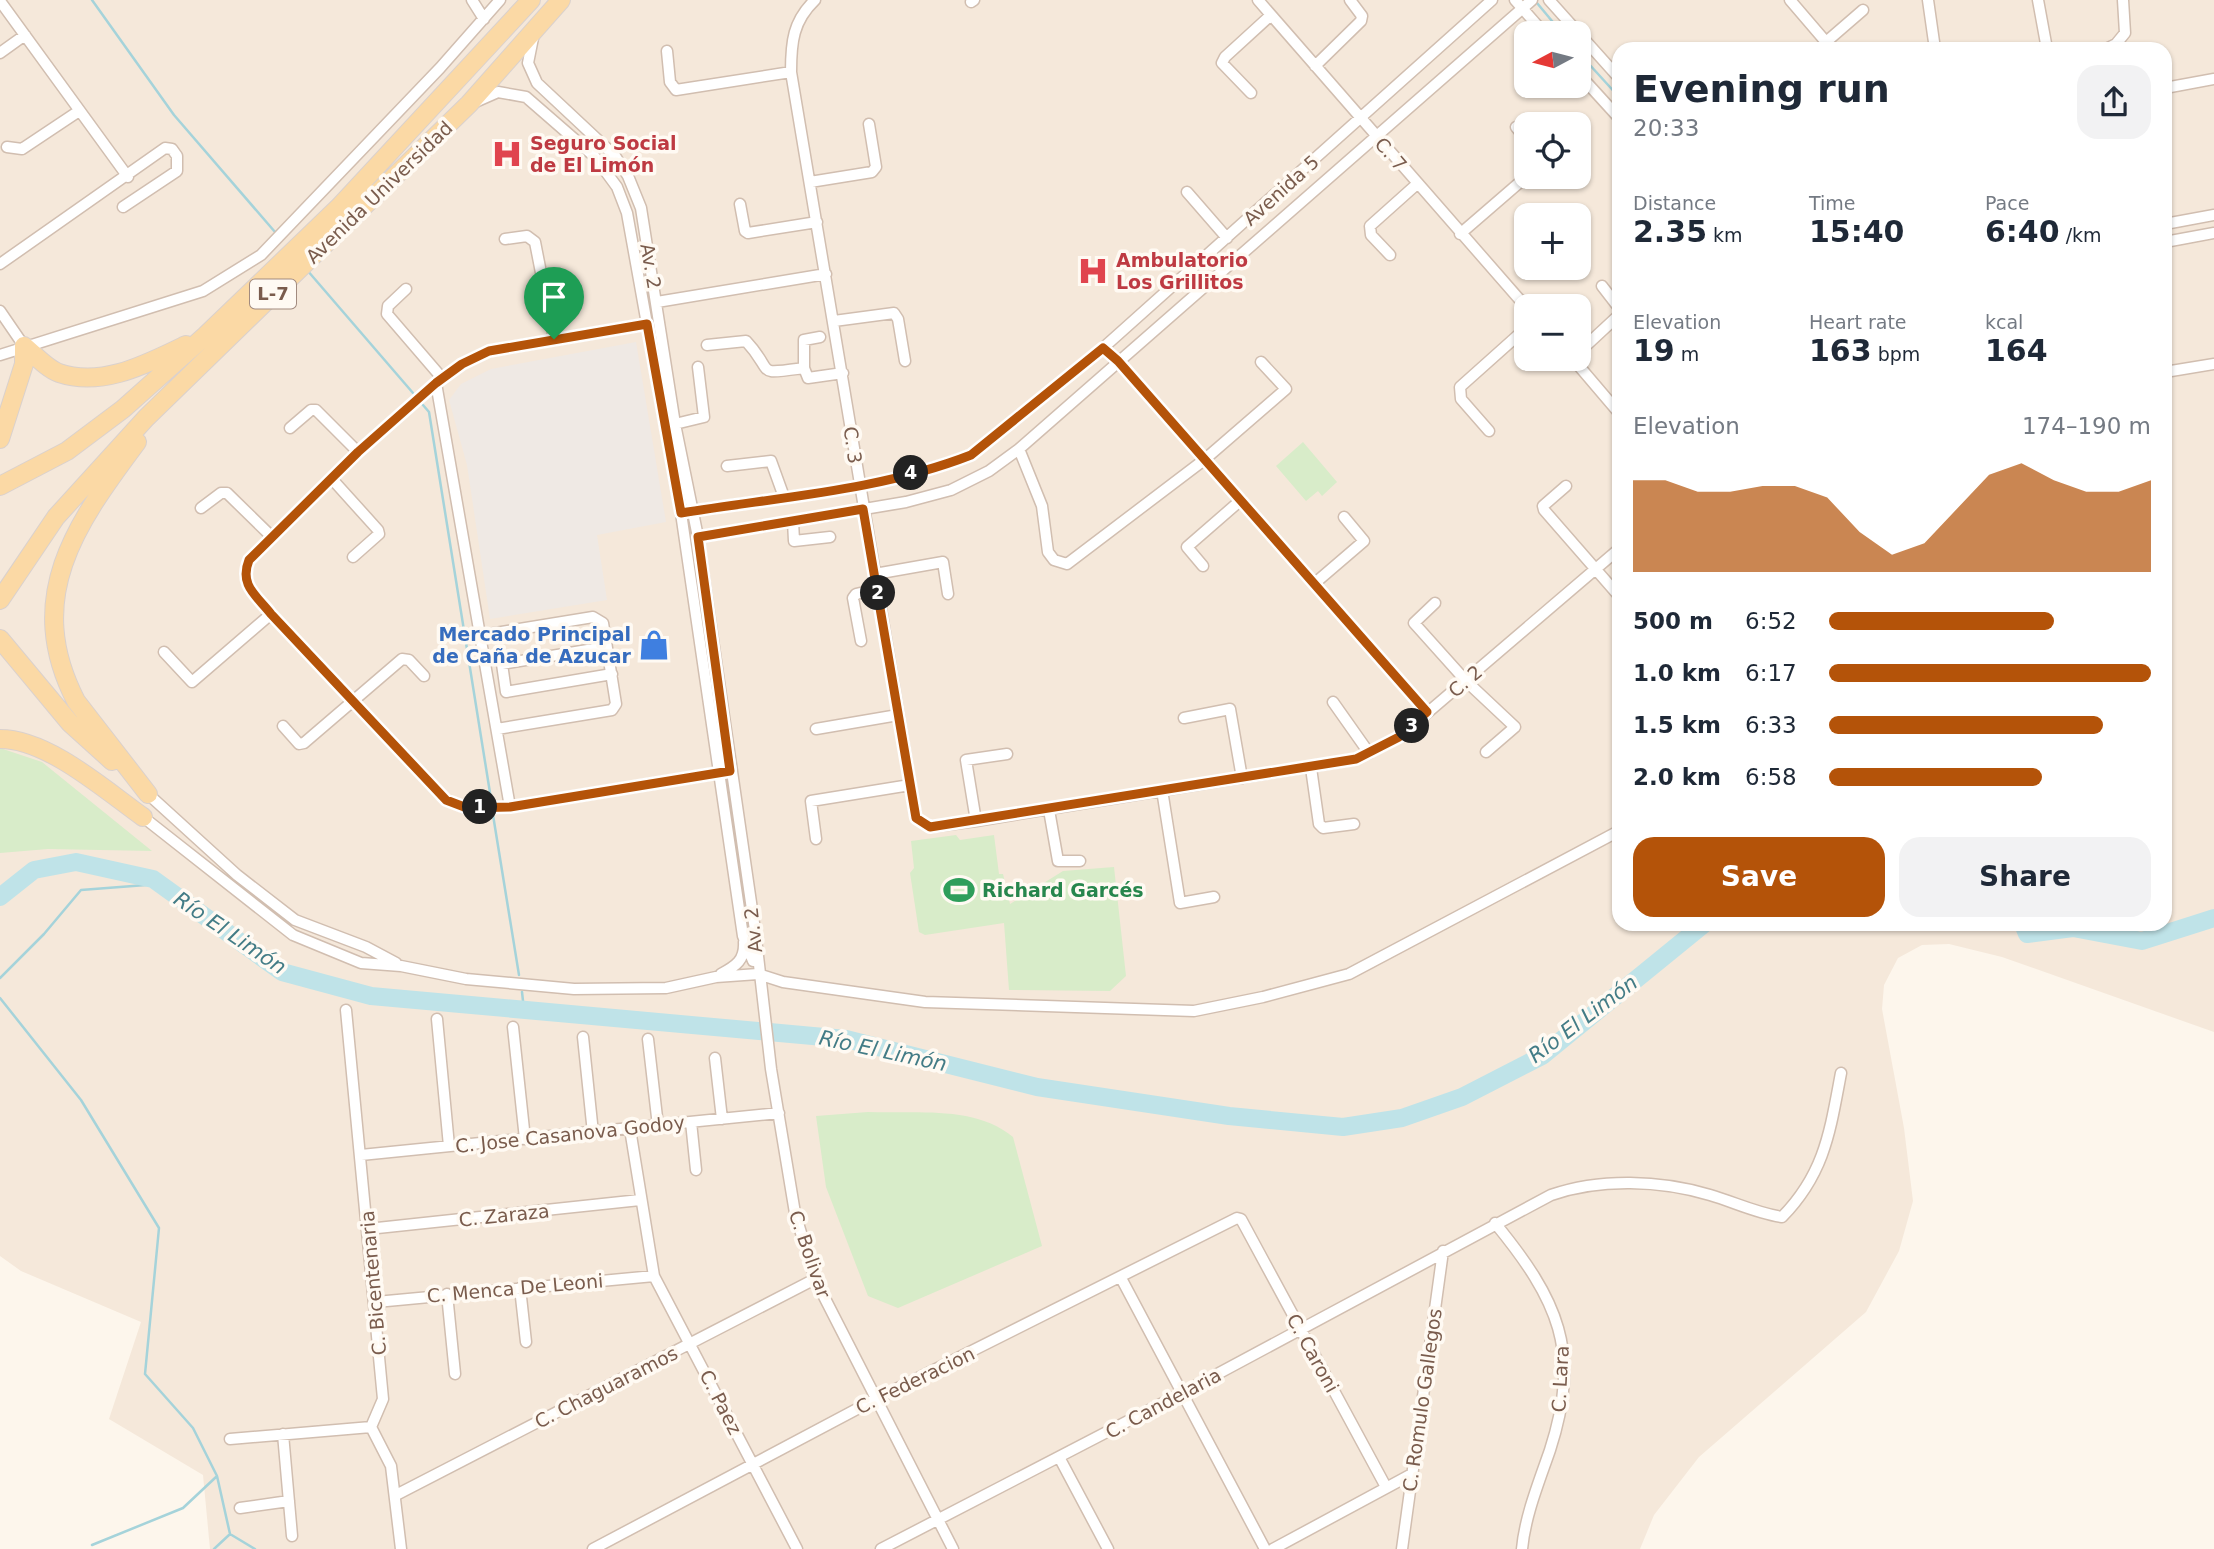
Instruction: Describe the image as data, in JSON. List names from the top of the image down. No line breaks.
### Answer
{"streets":{"main road":["Avenida Universidad","L-7"],"street":["C. 7","Avenida 5","Av. 2","C. 3","C. 2","C. Jose Casanova Godoy","C. Zaraza","C. Bolivar","C. Bicentenaria","C. Menca De Leoni","C. Caroni","C. Lara","C. Federacion","C. Chaguaramos","C. Romulo Gallegos","C. Paez","C. Candelaria"]},"crossings":[["C. 7","Avenida 5"],["Avenida 5","Av. 2"],["Avenida 5","C. 3"],["Avenida Universidad","Av. 2"],["Av. 2","C. Bolivar"],["C. 3","C. 2"],["C. Jose Casanova Godoy","C. Bolivar"],["C. Jose Casanova Godoy","C. Bicentenaria"],["C. Jose Casanova Godoy","C. Paez"],["C. Zaraza","C. Bicentenaria"],["C. Zaraza","C. Paez"],["C. Bolivar","C. Federacion"],["C. Bolivar","C. Chaguaramos"],["C. Bolivar","C. Candelaria"],["C. Bicentenaria","C. Menca De Leoni"],["C. Menca De Leoni","C. Paez"],["C. Caroni","C. Federacion"],["C. Caroni","C. Candelaria"],["C. Federacion","C. Paez"],["C. Chaguaramos","C. Paez"],["C. Romulo Gallegos","C. Candelaria"]],"water":["Río El Limón"],"places":{"hospital":["Seguro Social de El Limón","Ambulatorio Los Grillitos"],"shop":["Mercado Principal de Caña de Azucar"],"sports":["Richard Garcés"]},"north":"left","page":{"map_buttons":["+","−"],"heading":["Evening run","20:33"],"stats":[["Distance","2.35 km"],["Time","15:40"],["Pace","6:40 /km"],["Elevation","19 m"],["Heart rate","163 bpm"],["kcal","164"]],"chart":["Elevation","174–190 m"],"pins":["4","2","3","1"],"list":[{"name":"500 m","note":"6:52"},{"name":"1.0 km","note":"6:17"},{"name":"1.5 km","note":"6:33"},{"name":"2.0 km","note":"6:58"}],"buttons":["Save","Share"]}}
